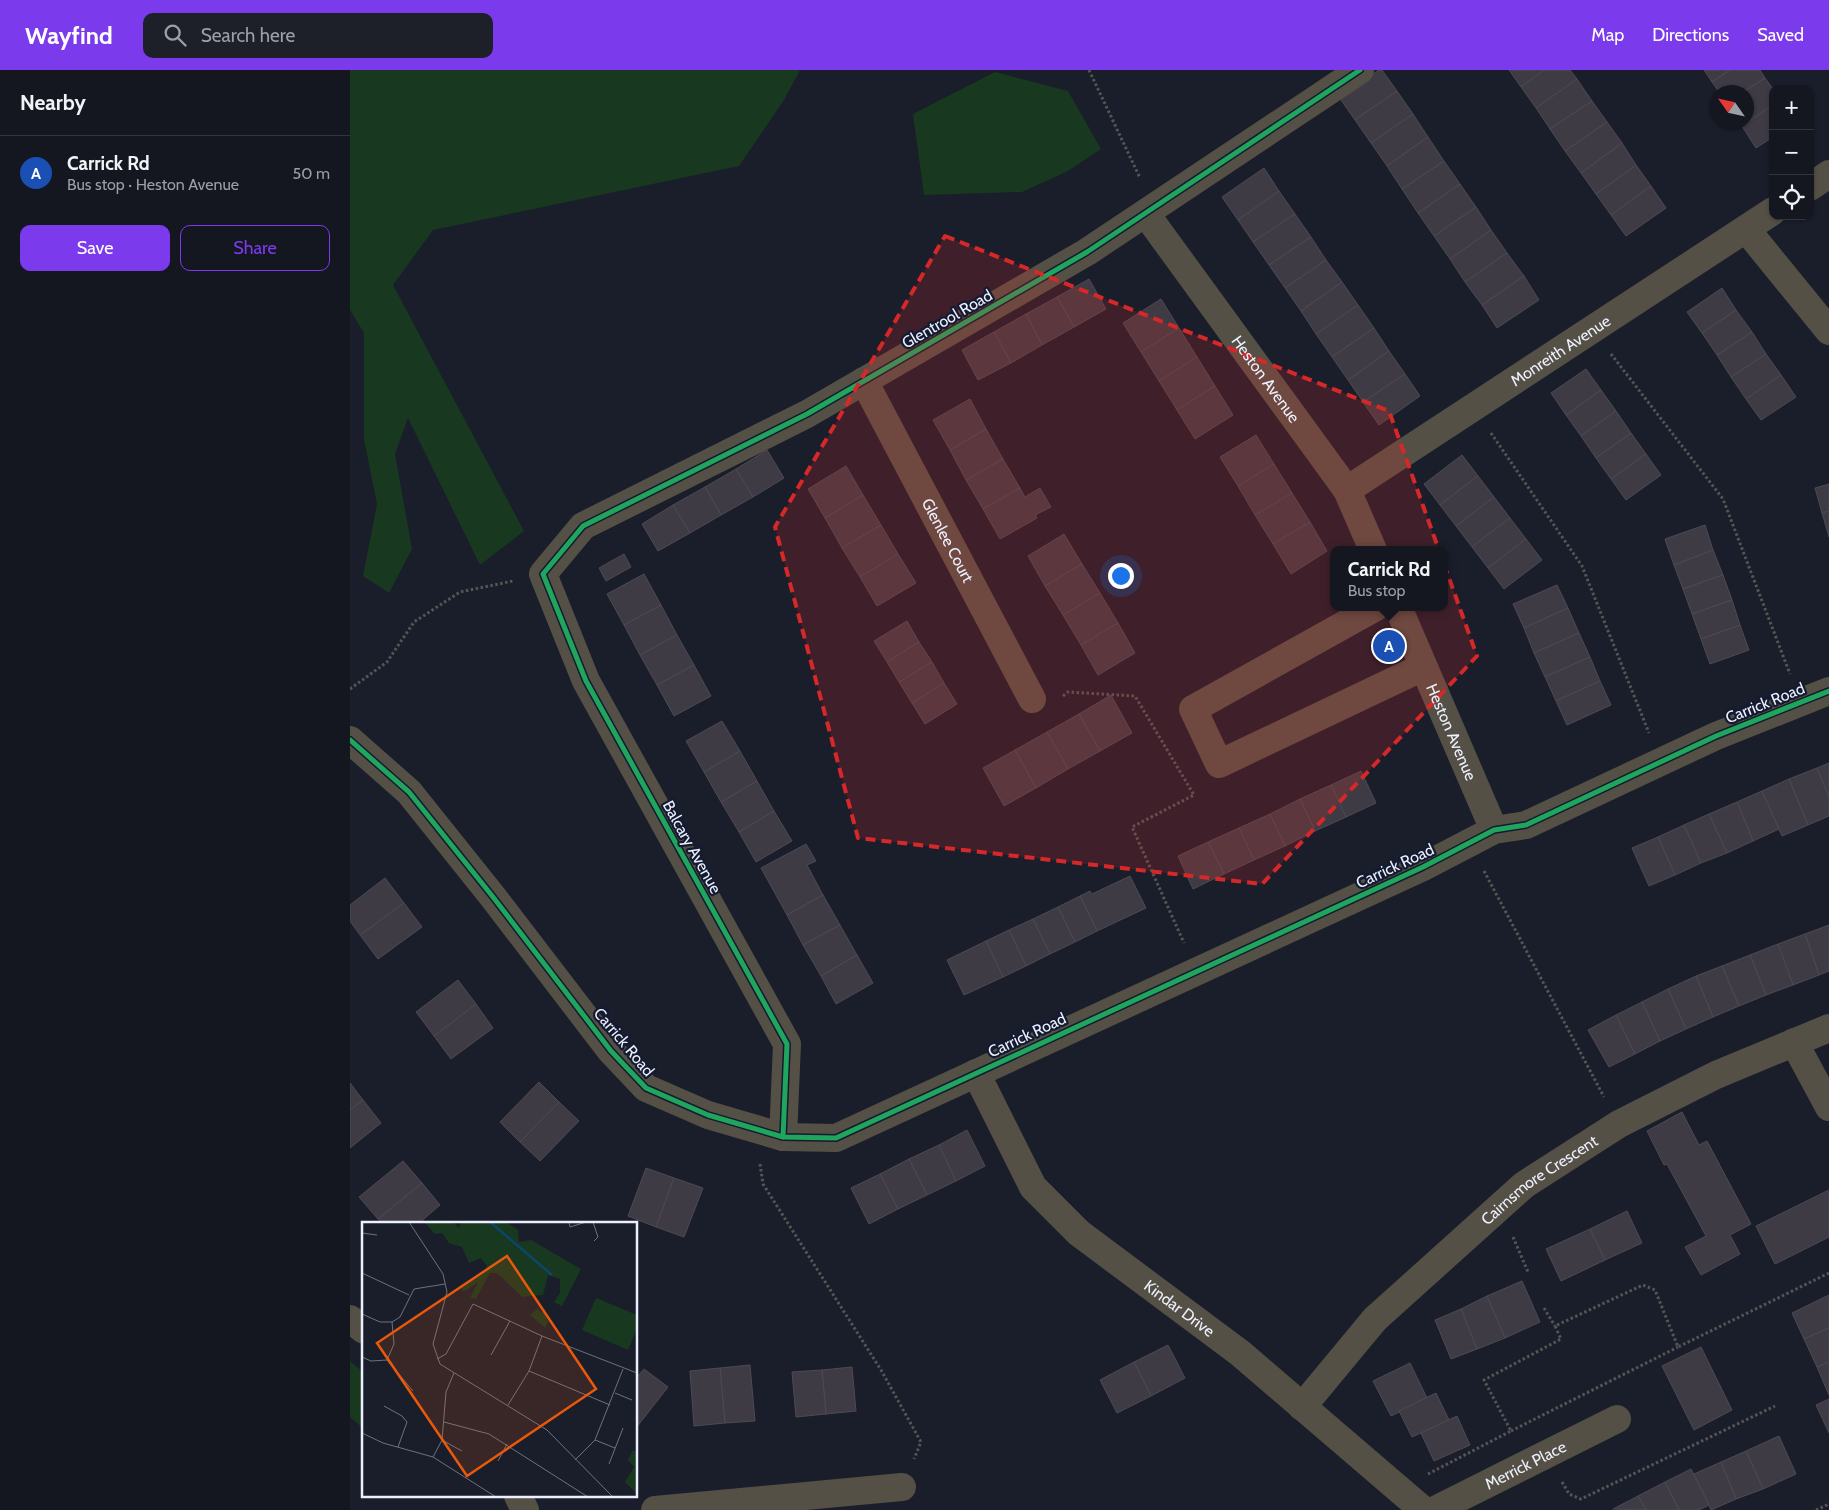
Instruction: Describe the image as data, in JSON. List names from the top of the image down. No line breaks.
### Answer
{"streets":{"street":["Glentrool Road","Monreith Avenue","Heston Avenue","Glenlee Court","Carrick Road","Balcary Avenue","Cairnsmore Crescent","Kindar Drive","Merrick Place"]},"crossings":[["Glentrool Road","Heston Avenue"],["Glentrool Road","Glenlee Court"],["Glentrool Road","Balcary Avenue"],["Monreith Avenue","Heston Avenue"],["Heston Avenue","Carrick Road"],["Carrick Road","Balcary Avenue"],["Carrick Road","Kindar Drive"],["Cairnsmore Crescent","Kindar Drive"]],"north":"top left","page":{"header":"Wayfind","search":"Search here","nav":["Map","Directions","Saved"],"heading":"Nearby","map_buttons":["+","−"],"list":[{"mark":"A","name":"Carrick Rd","note":"Bus stop · Heston Avenue","value":"50 m"}],"buttons":["Save","Share"],"popup":["Carrick Rd","Bus stop"],"pins":"A"}}
